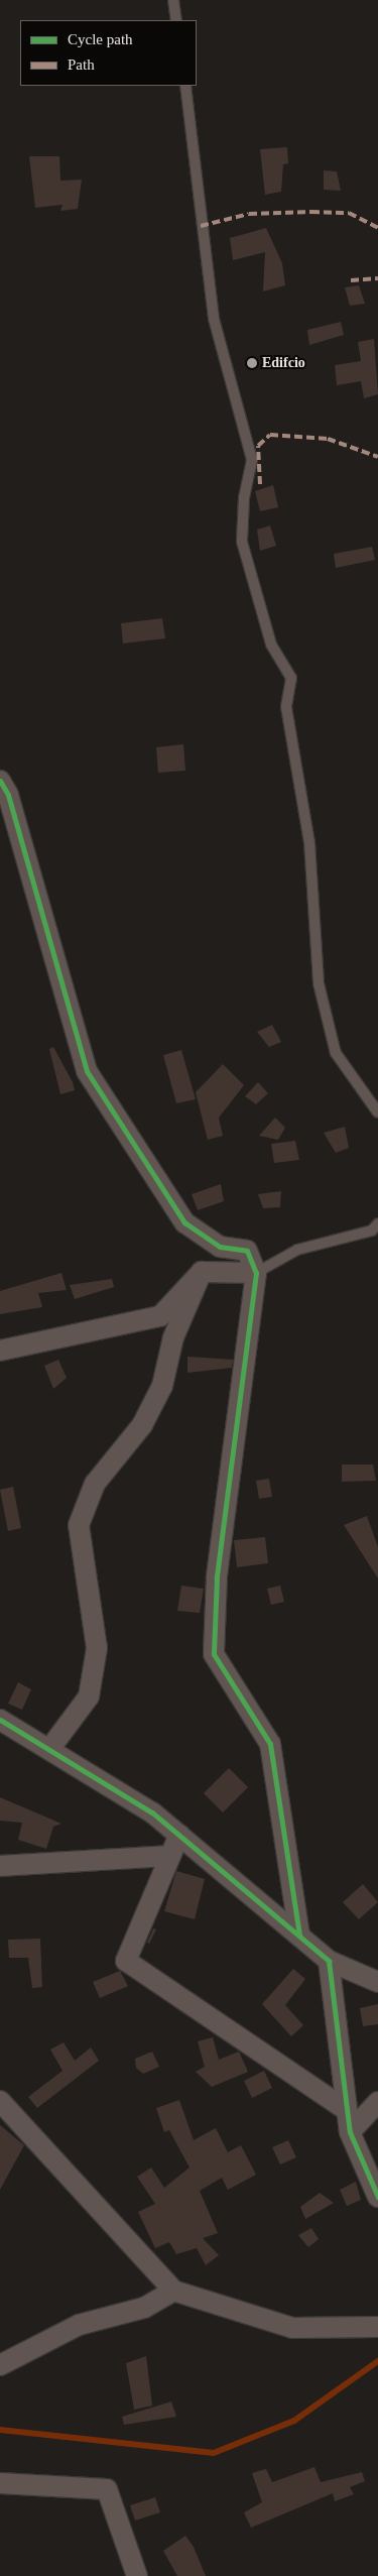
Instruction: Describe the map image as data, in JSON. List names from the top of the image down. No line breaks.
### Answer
{"places":["Edifcio"],"legend":["Cycle path","Path"]}
